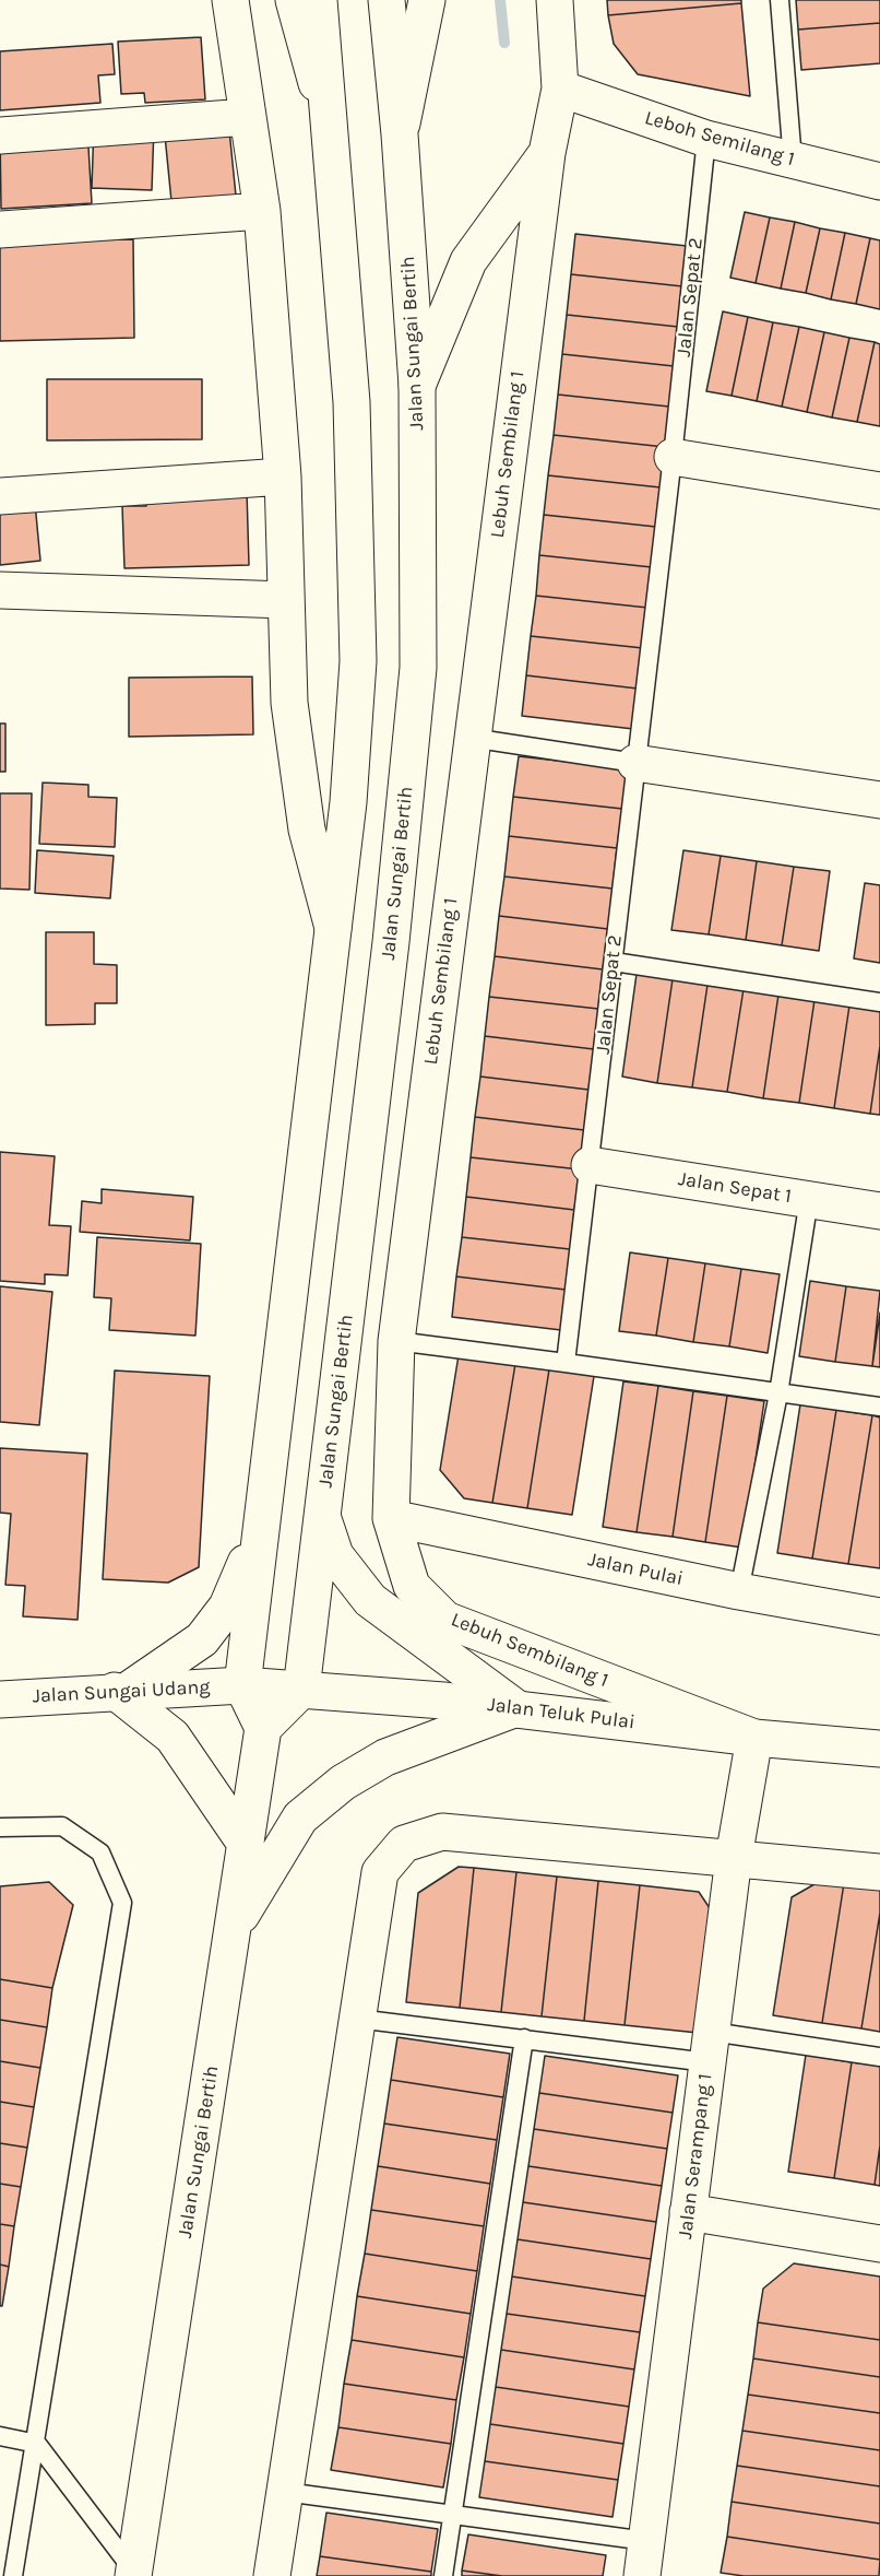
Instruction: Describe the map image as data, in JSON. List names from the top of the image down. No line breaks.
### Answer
{"streets":{"street":["Leboh Semilang 1","Jalan Sungai Bertih","Lebuh Sembilang 1","Jalan Sepat 1","Jalan Pulai","Jalan Sungai Udang","Jalan Teluk Pulai","Jalan Serampang 1"],"lane":["Jalan Sepat 2"]},"crossings":[["Leboh Semilang 1","Jalan Sepat 2"],["Leboh Semilang 1","Lebuh Sembilang 1"],["Jalan Sepat 2","Jalan Sepat 1"],["Jalan Sungai Bertih","Jalan Teluk Pulai"],["Lebuh Sembilang 1","Jalan Pulai"],["Lebuh Sembilang 1","Jalan Teluk Pulai"],["Lebuh Sembilang 1","Jalan Serampang 1"],["Jalan Sungai Udang","Jalan Teluk Pulai"],["Jalan Teluk Pulai","Jalan Serampang 1"]]}
